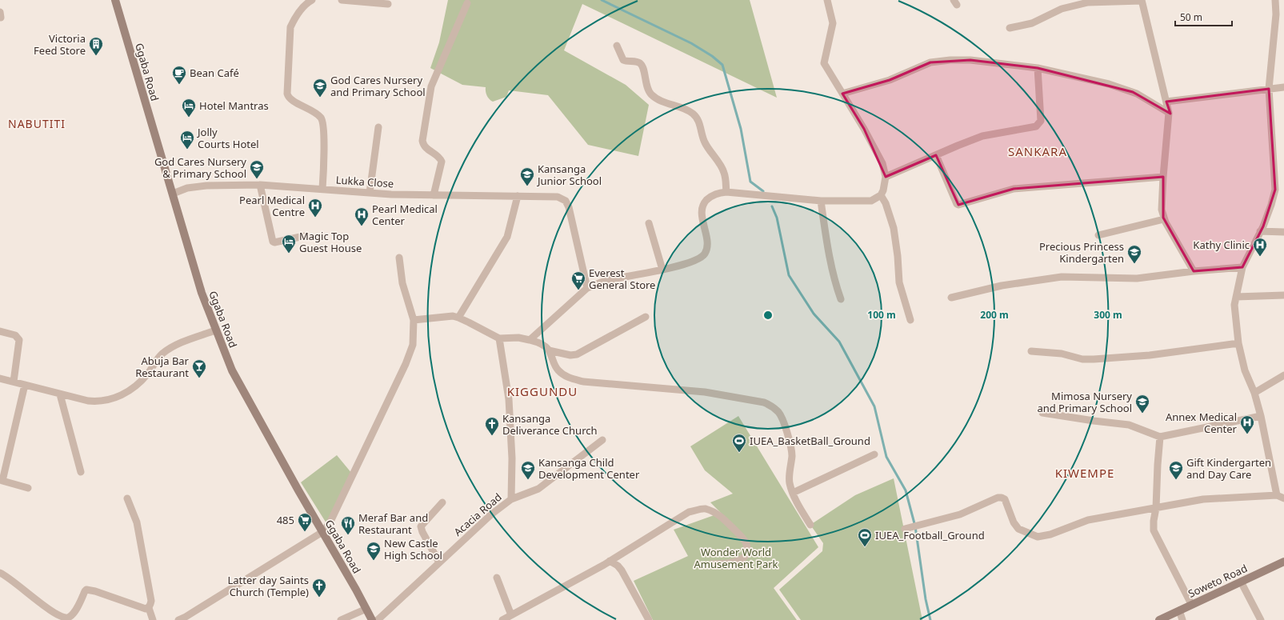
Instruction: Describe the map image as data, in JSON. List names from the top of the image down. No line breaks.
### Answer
{"streets":{"main road":["Ggaba Road","Soweto Road"],"street":["Lukka Close","Acacia Road"]},"crossings":[["Ggaba Road","Lukka Close"]],"districts":["NABUTITI","SANKARA","KIGGUNDU","KIWEMPE"],"parks":["Wonder World Amusement Park"],"places":{"building":["Victoria Feed Store"],"cafe":["Bean Café"],"school or university":["God Cares Nursery and Primary School","God Cares Nursery & Primary School","Kansanga Junior School","Precious Princess Kindergarten","Mimosa Nursery and Primary School","Kansanga Child Development Center","Gift Kindergarten and Day Care","New Castle High School"],"hotel":["Hotel Mantras","Jolly Courts Hotel","Magic Top Guest House"],"hospital":["Pearl Medical Centre","Pearl Medical Center","Kathy Clinic","Annex Medical Center"],"supermarket":["Everest General Store","485"],"bar":["Abuja Bar Restaurant"],"church":["Kansanga Deliverance Church","Latter day Saints Church (Temple)"],"sports":["IUEA_BasketBall_Ground","IUEA_Football_Ground"],"restaurant":["Meraf Bar and Restaurant"]},"scale_bar":"50 m","rings":["100 m","200 m","300 m"]}
